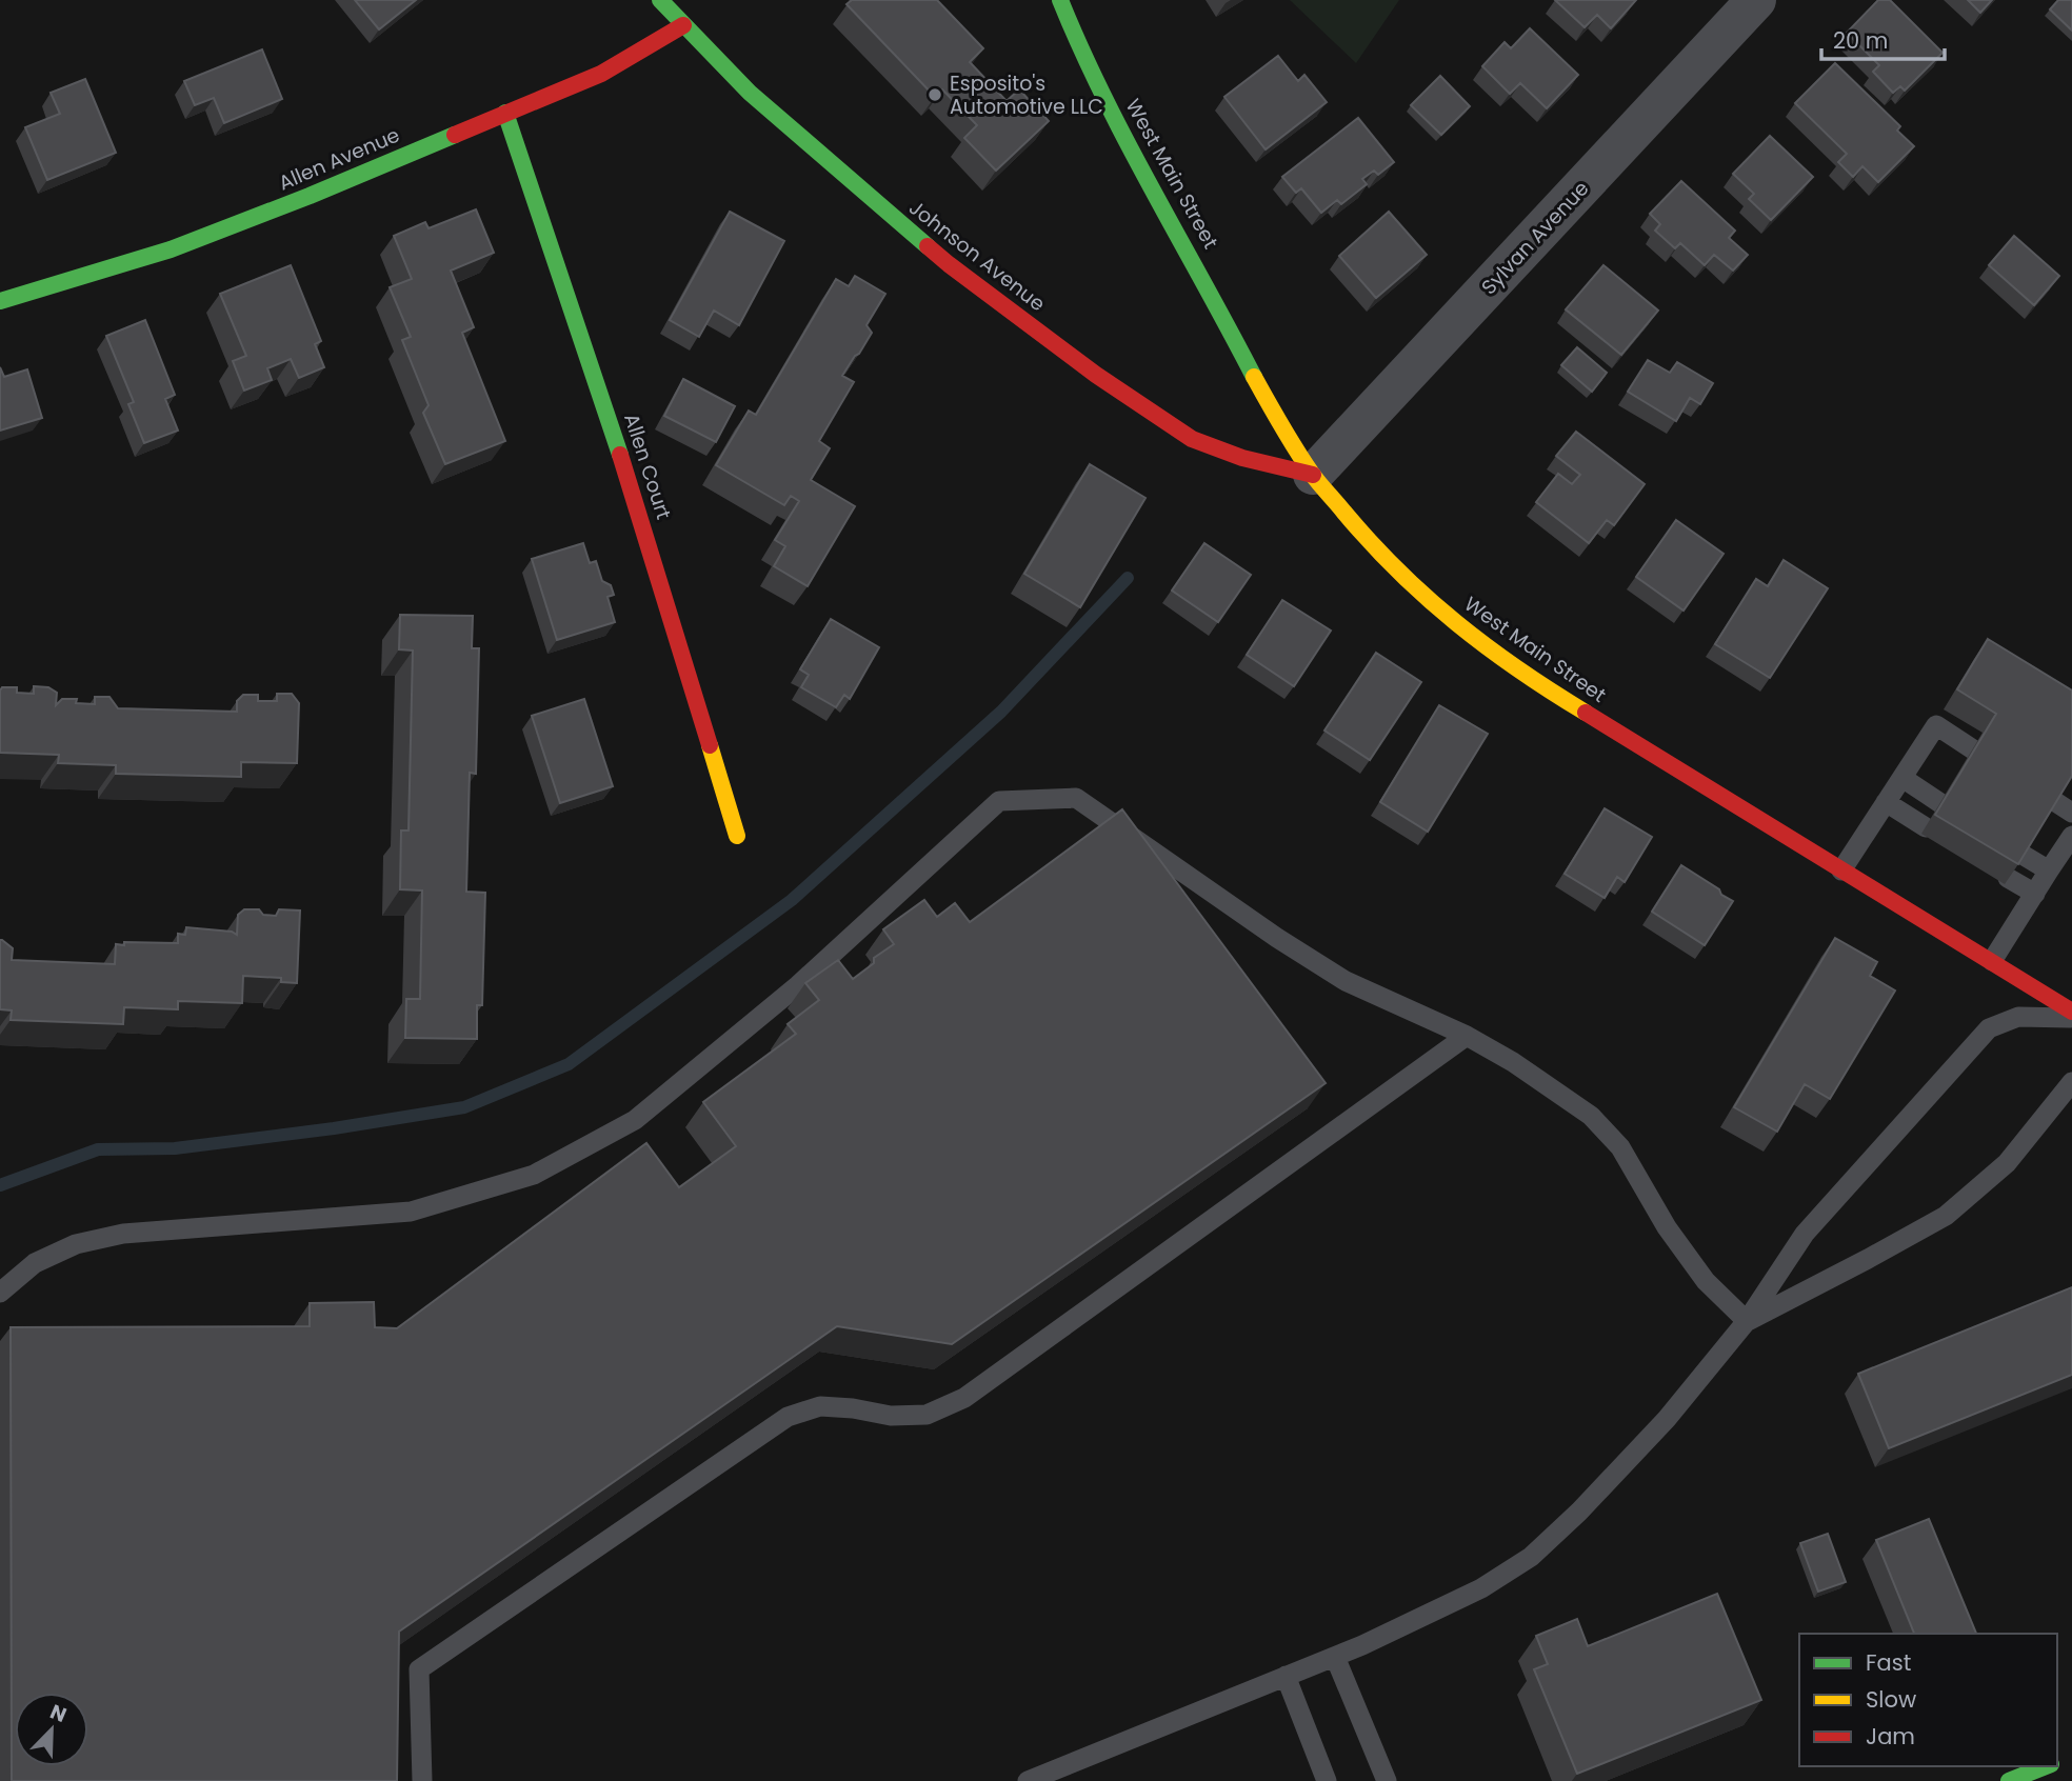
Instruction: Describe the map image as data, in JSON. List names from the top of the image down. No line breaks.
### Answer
{"streets":{"street":["Allen Avenue","West Main Street","Sylvan Avenue","Johnson Avenue","Allen Court"]},"crossings":[["Allen Avenue","Johnson Avenue"],["Allen Avenue","Allen Court"],["West Main Street","Sylvan Avenue"],["West Main Street","Johnson Avenue"],["Sylvan Avenue","Johnson Avenue"]],"places":["Esposito's Automotive LLC"],"legend":["Fast","Slow","Jam"],"scale_bar":"20 m","north":"top right"}
